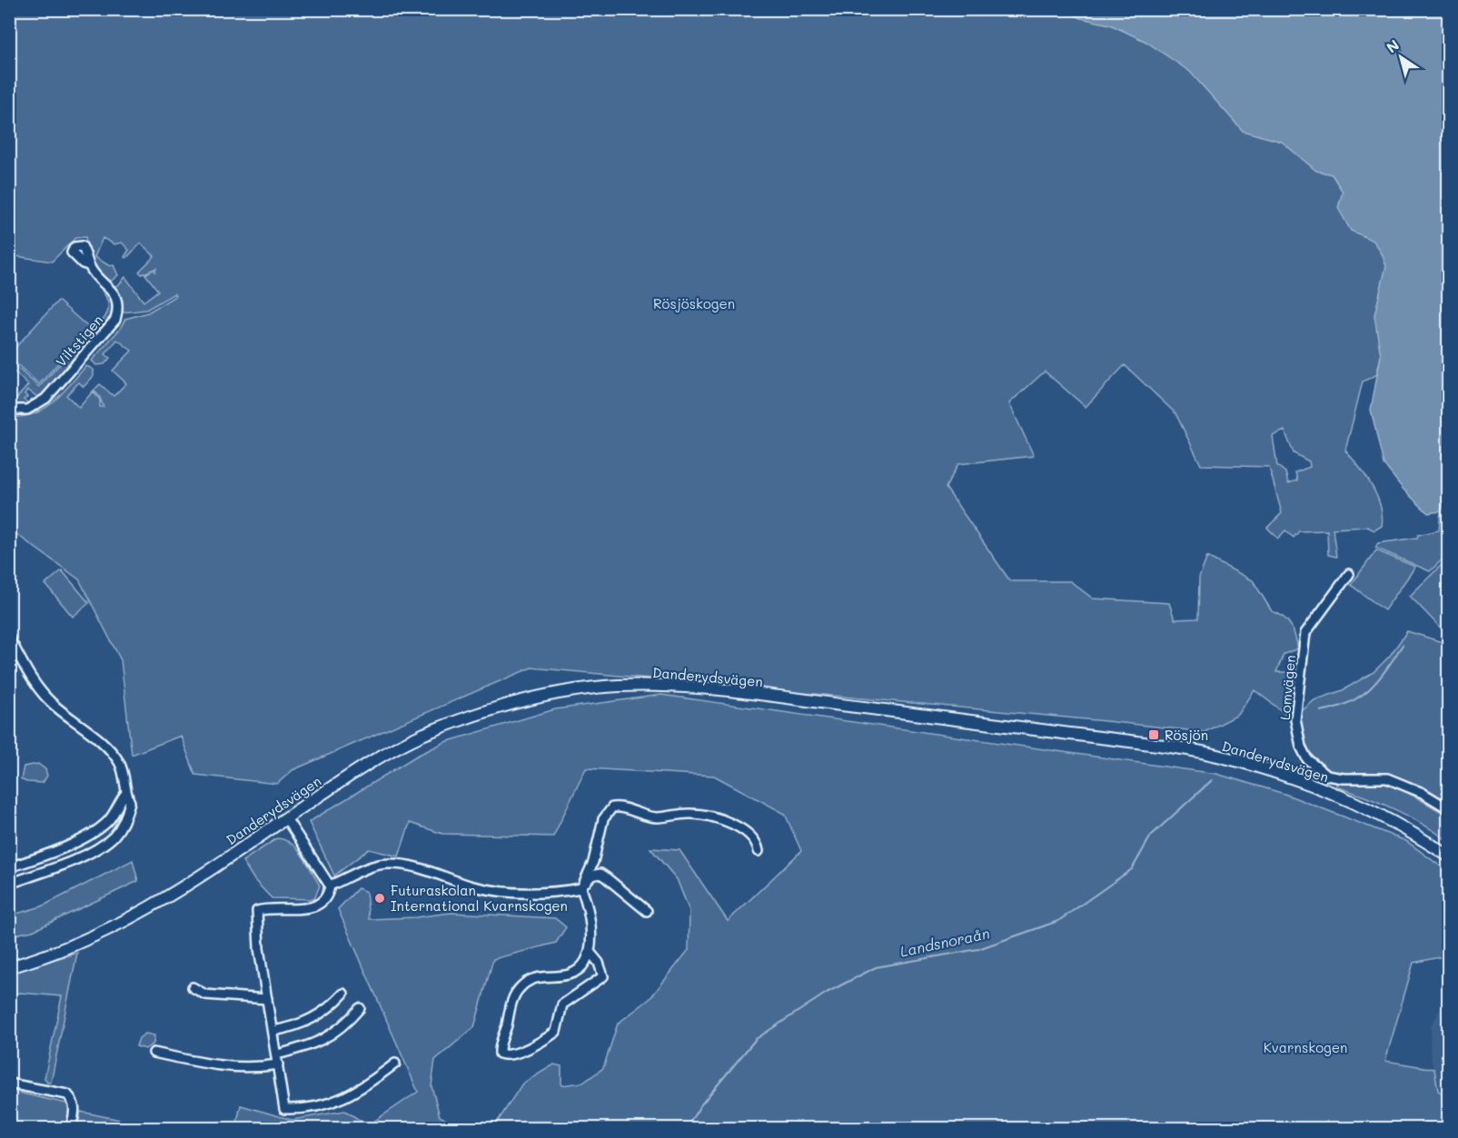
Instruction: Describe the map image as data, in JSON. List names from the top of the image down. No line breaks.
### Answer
{"streets":{"main road":["Danderydsvägen"],"street":["Viltstigen","Lomvägen"]},"water":["Landsnoraån"],"parks":["Rösjöskogen","Kvarnskogen"],"places":{"transit":["Rösjön"],"other":["Futuraskolan International Kvarnskogen"]},"north":"top left"}
